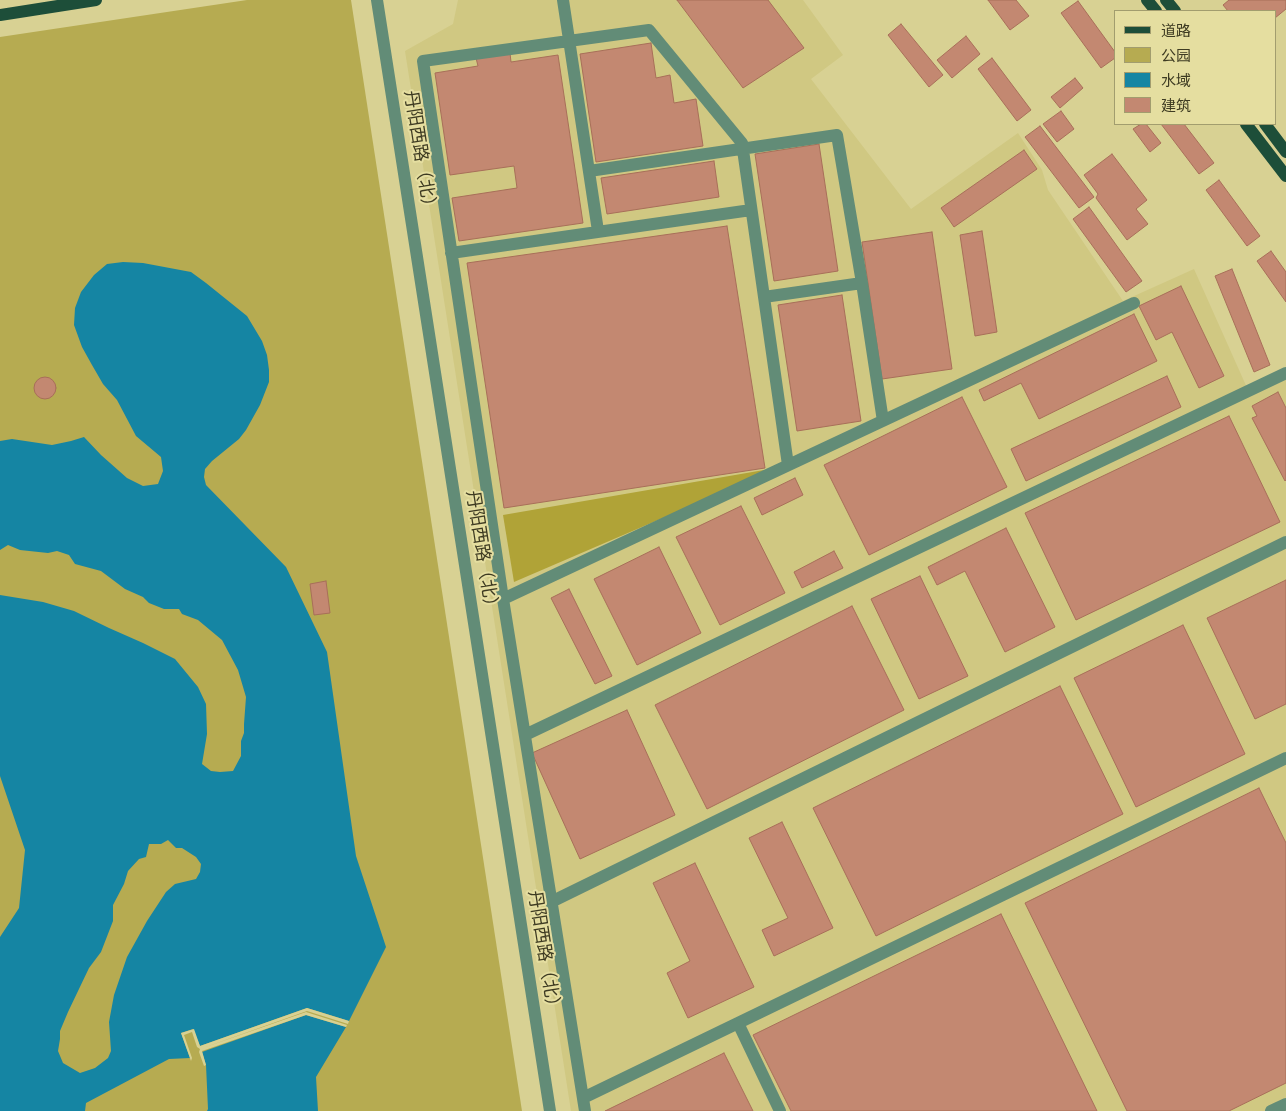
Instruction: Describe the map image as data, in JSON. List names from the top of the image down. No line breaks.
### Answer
{"streets":{"street":["丹阳西路（北）"]},"legend":["道路","公园","水域","建筑"]}
